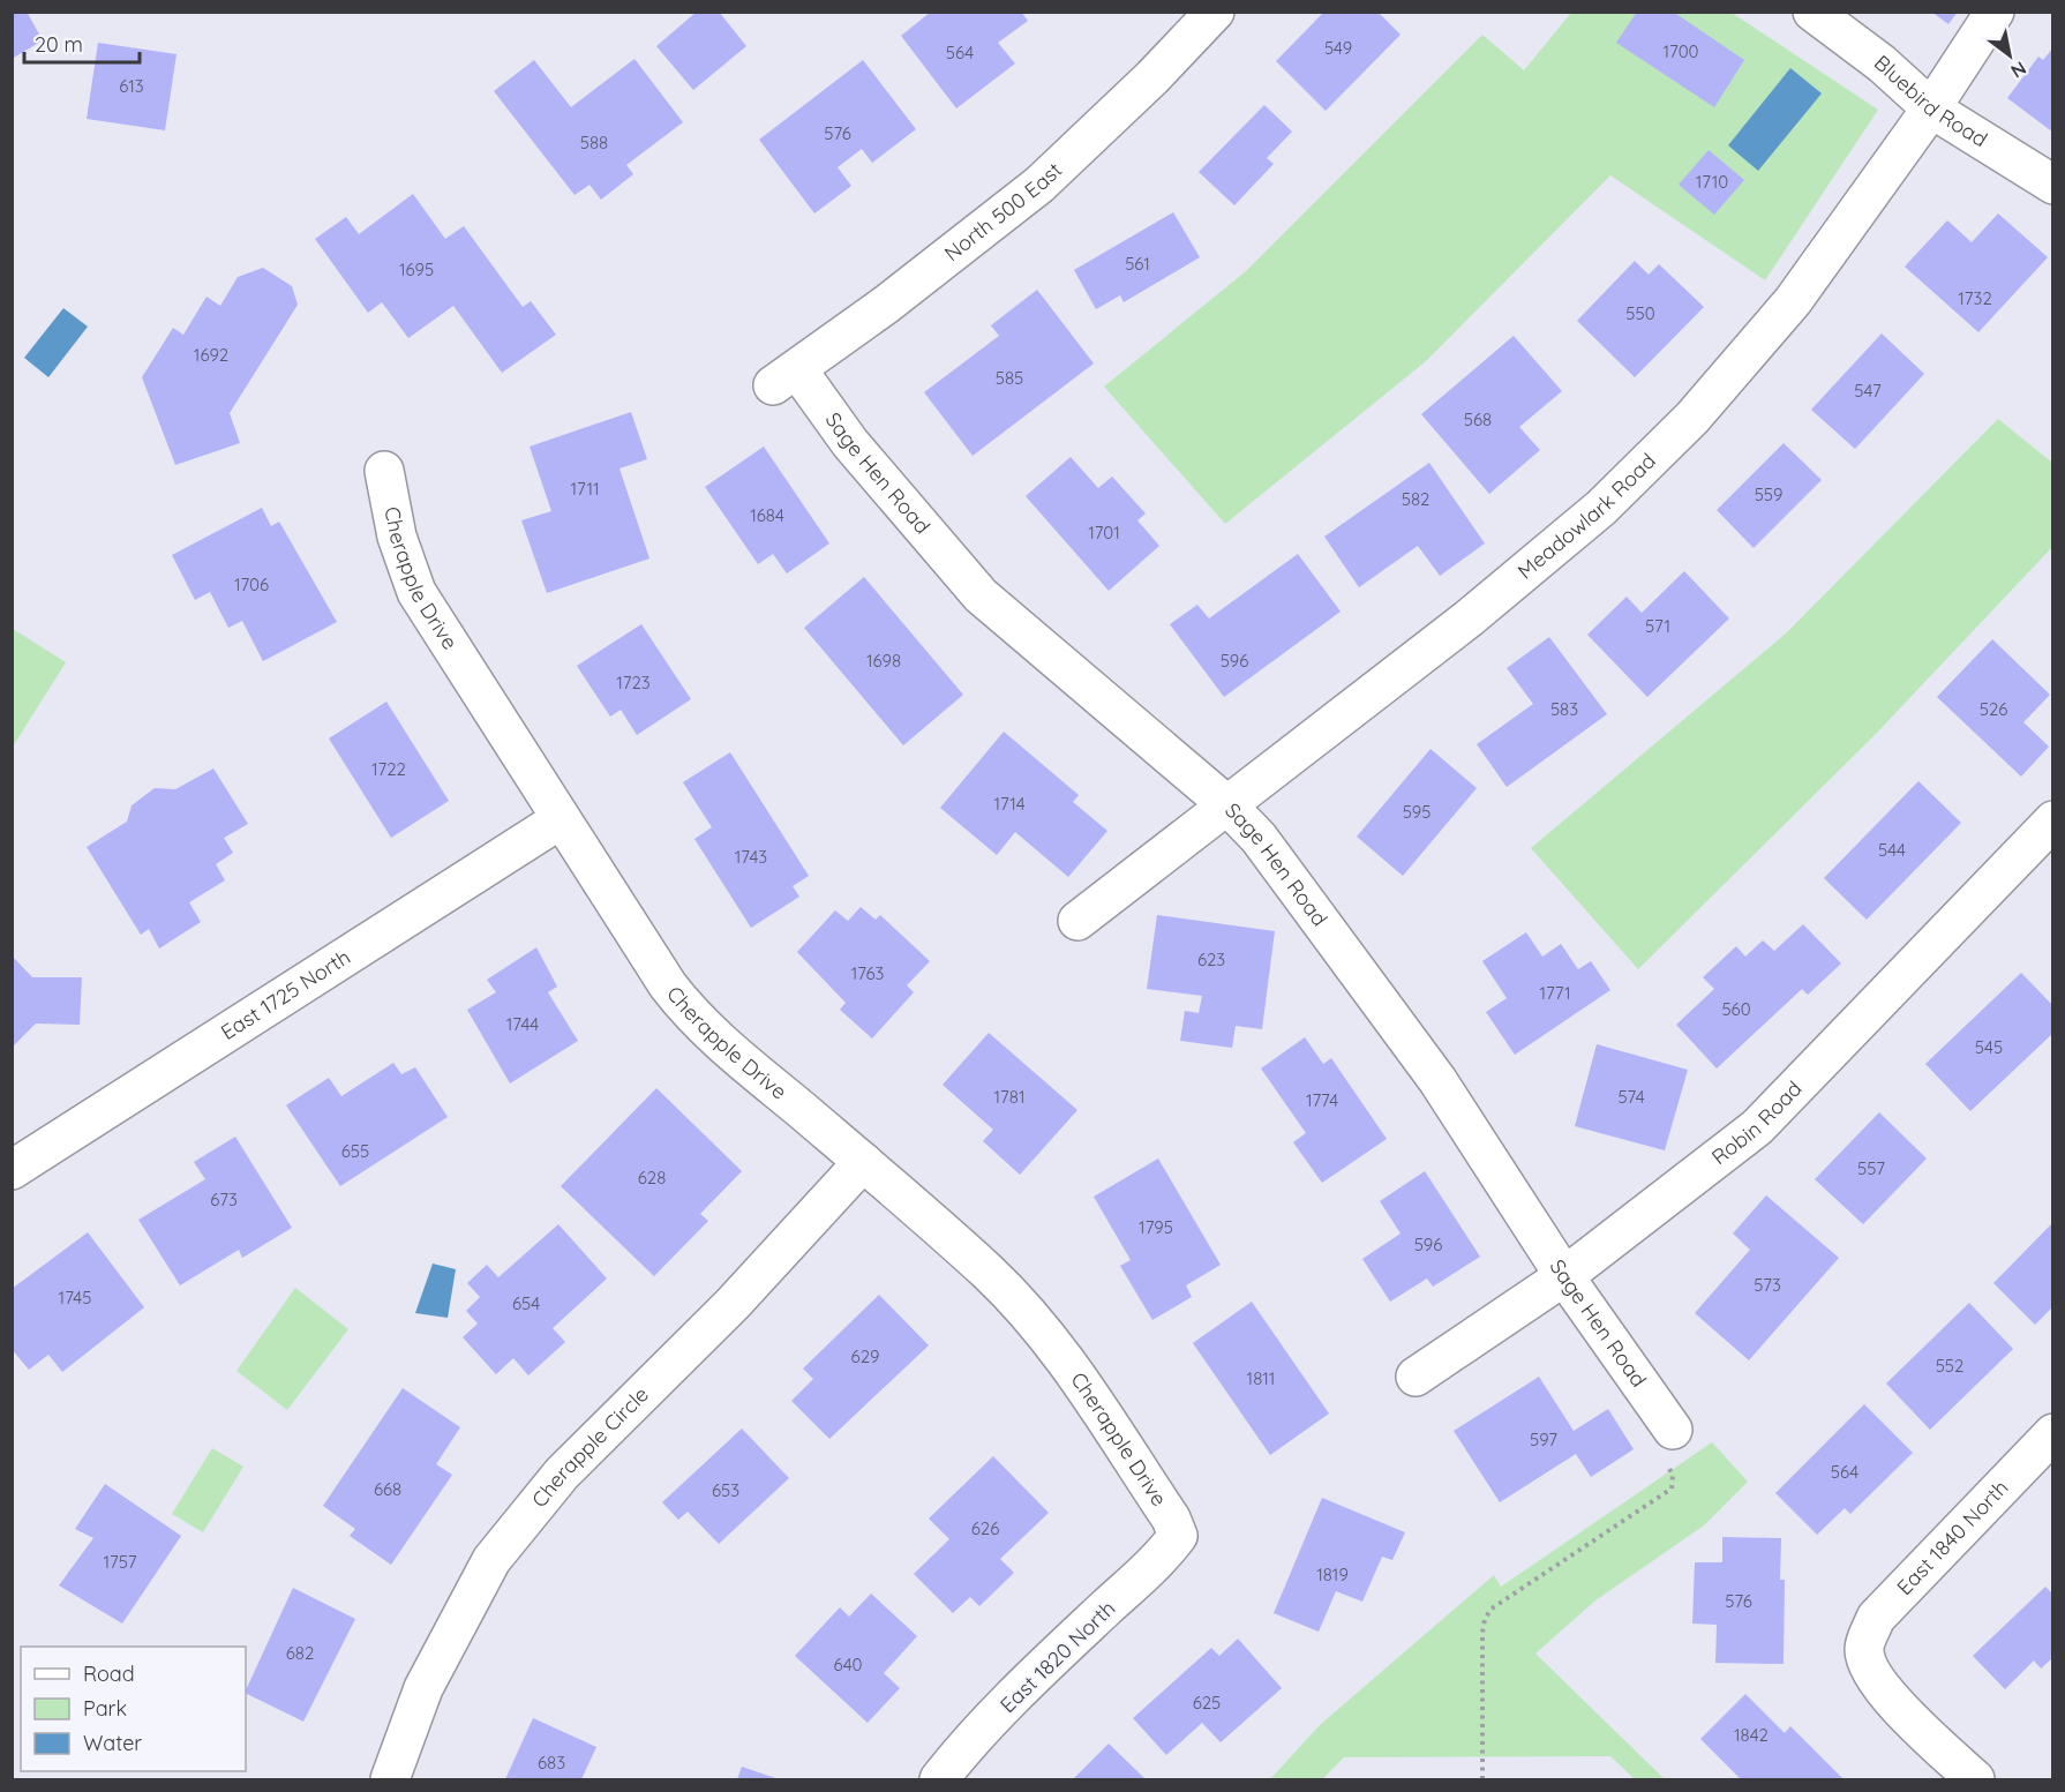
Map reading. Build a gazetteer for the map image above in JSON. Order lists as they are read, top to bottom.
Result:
{
  "streets": {
    "street": [
      "Bluebird Road",
      "North 500 East",
      "Sage Hen Road",
      "Meadowlark Road",
      "Cherapple Drive",
      "East 1725 North",
      "Robin Road",
      "Cherapple Circle",
      "East 1840 North",
      "East 1820 North"
    ]
  },
  "crossings": [
    ["Bluebird Road", "Meadowlark Road"],
    ["North 500 East", "Sage Hen Road"],
    ["Sage Hen Road", "Meadowlark Road"],
    ["Sage Hen Road", "Robin Road"],
    ["Cherapple Drive", "East 1725 North"],
    ["Cherapple Drive", "Cherapple Circle"],
    ["Cherapple Drive", "East 1820 North"]
  ],
  "house_numbers": [
    "549",
    "1700",
    "564",
    "613",
    "576",
    "588",
    "1710",
    "561",
    "1695",
    "1732",
    "550",
    "1692",
    "585",
    "547",
    "568",
    "1711",
    "559",
    "582",
    "1684",
    "1701",
    "1706",
    "571",
    "1698",
    "596",
    "1723",
    "583",
    "526",
    "1722",
    "1714",
    "595",
    "544",
    "1743",
    "623",
    "1763",
    "1771",
    "560",
    "1744",
    "545",
    "1781",
    "574",
    "1774",
    "655",
    "557",
    "628",
    "673",
    "1795",
    "596",
    "573",
    "1745",
    "654",
    "629",
    "552",
    "1811",
    "597",
    "564",
    "668",
    "653",
    "626",
    "1757",
    "1819",
    "576",
    "682",
    "640",
    "625",
    "1842",
    "683"
  ],
  "legend": ["Road", "Park", "Water"],
  "scale_bar": "20 m",
  "north": "bottom right"
}
